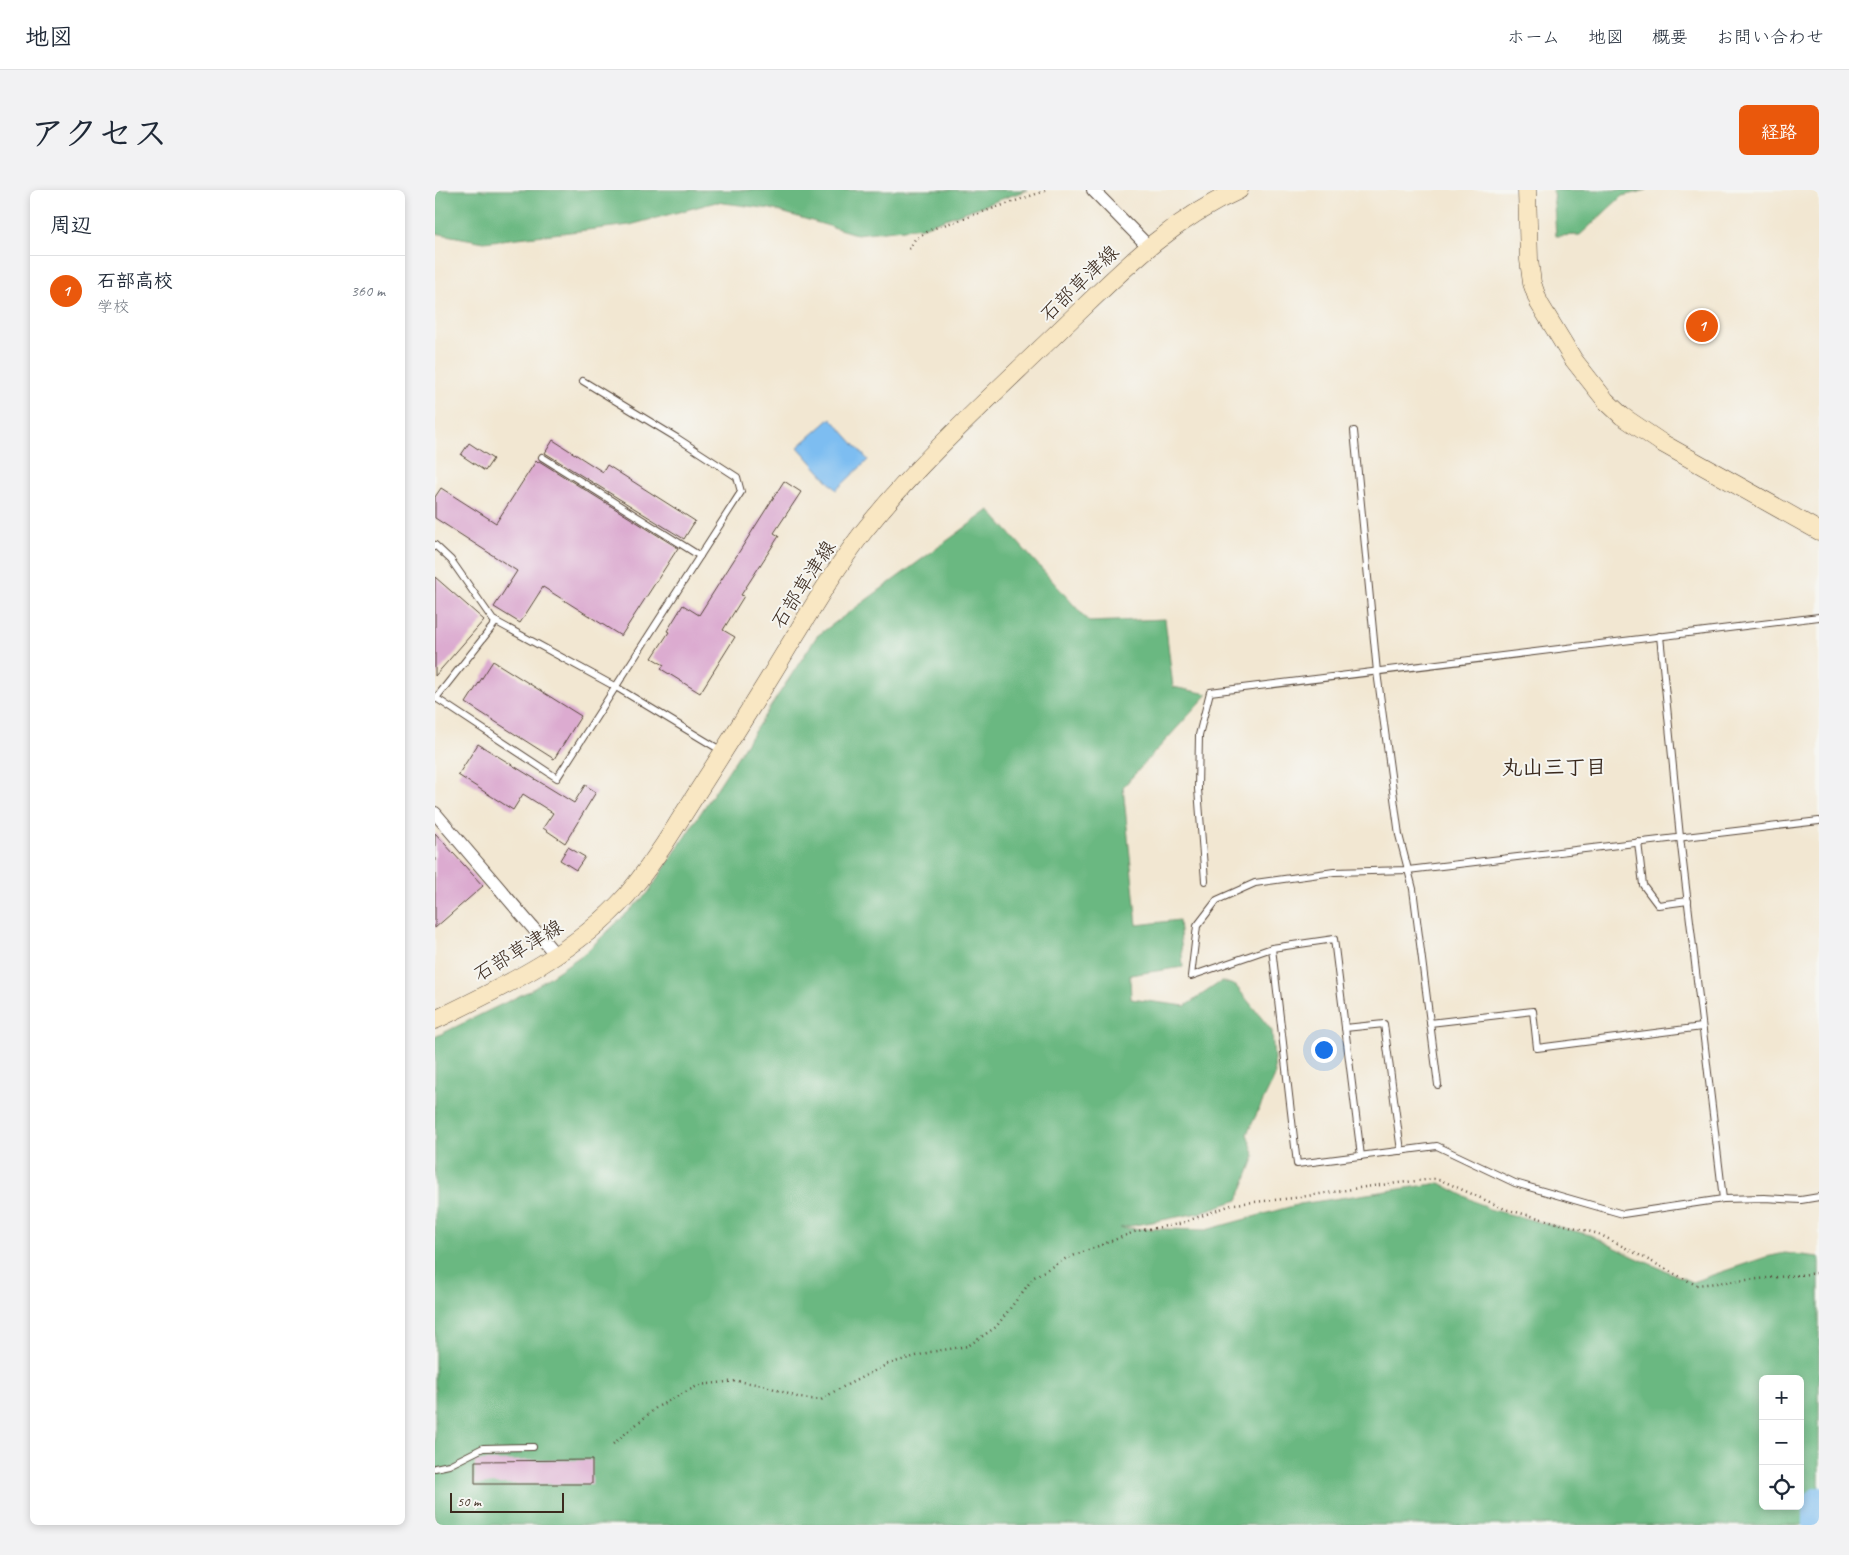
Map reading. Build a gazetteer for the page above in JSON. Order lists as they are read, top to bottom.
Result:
{
  "streets": {
    "main road": ["石部草津線"]
  },
  "districts": ["丸山三丁目"],
  "scale_bar": "50 m",
  "page": {
    "header": "地図",
    "nav": [
      "ホーム",
      "地図",
      "概要",
      "お問い合わせ"
    ],
    "title": "アクセス",
    "buttons": "経路",
    "heading": "周辺",
    "list": [
      {
        "mark": "1",
        "name": "石部高校",
        "note": "学校",
        "value": "360 m"
      }
    ],
    "pins": "1",
    "map_buttons": ["+", "−"],
    "scale": "50 m"
  }
}
